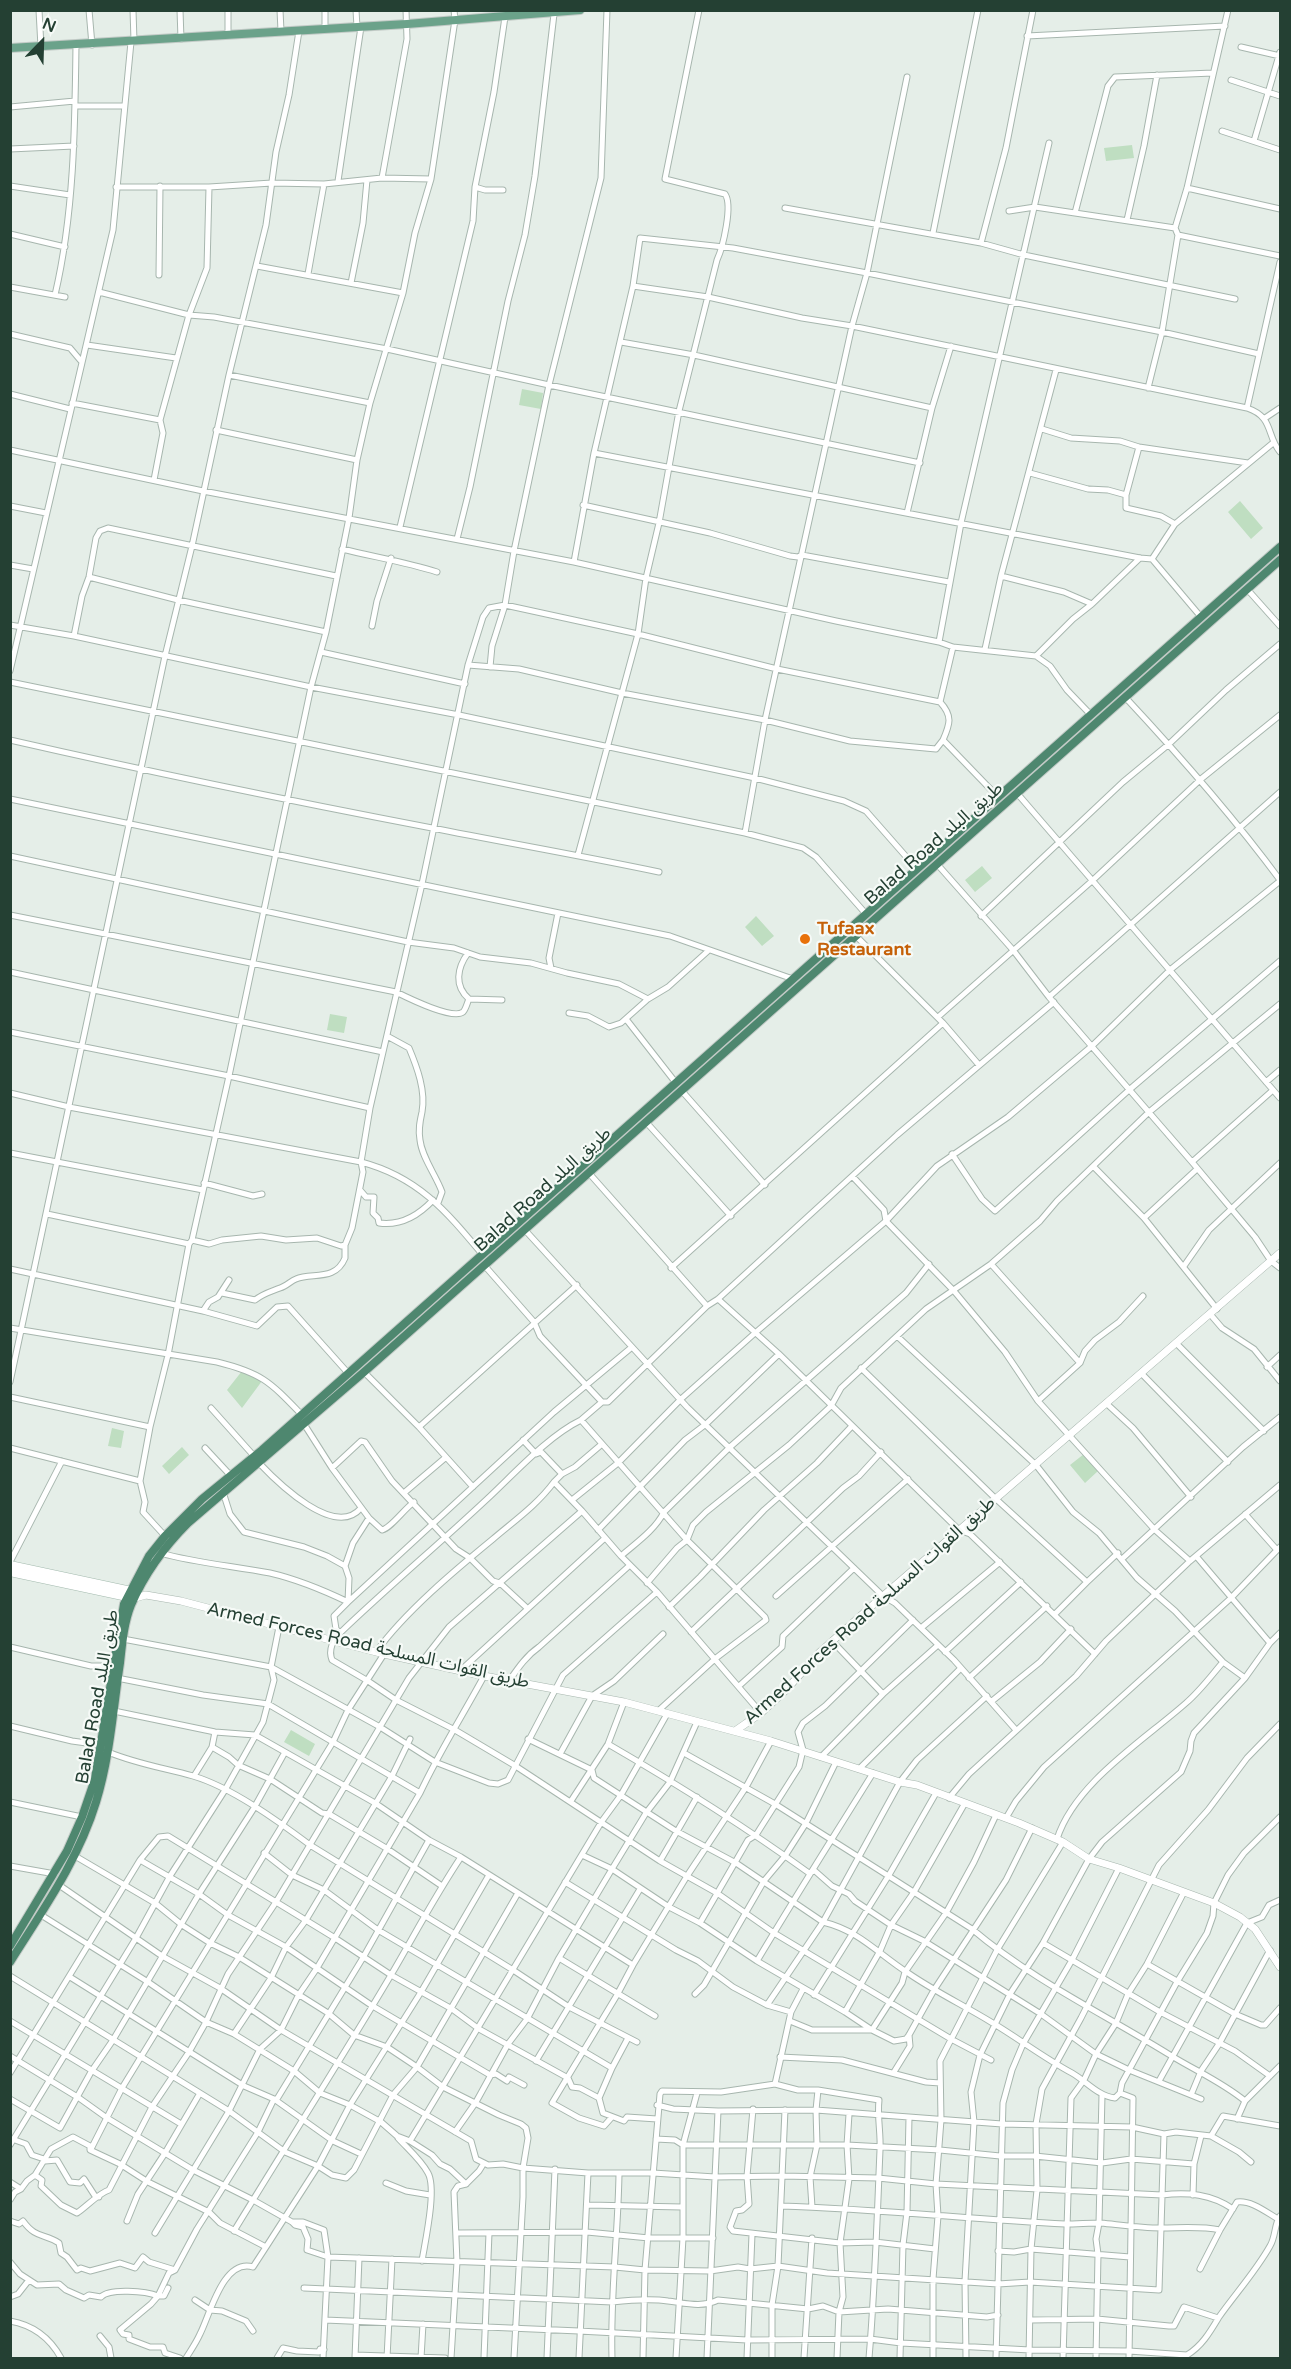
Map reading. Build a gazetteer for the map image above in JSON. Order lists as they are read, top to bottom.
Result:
{
  "streets": {
    "highway": ["Balad Road طريق البلد"],
    "street": ["Armed Forces Road طريق القوات المسلحة"]
  },
  "crossings": [
    ["Balad Road طريق البلد", "Armed Forces Road طريق القوات المسلحة"]
  ],
  "places": ["Tufaax Restaurant"],
  "north": "top right"
}
